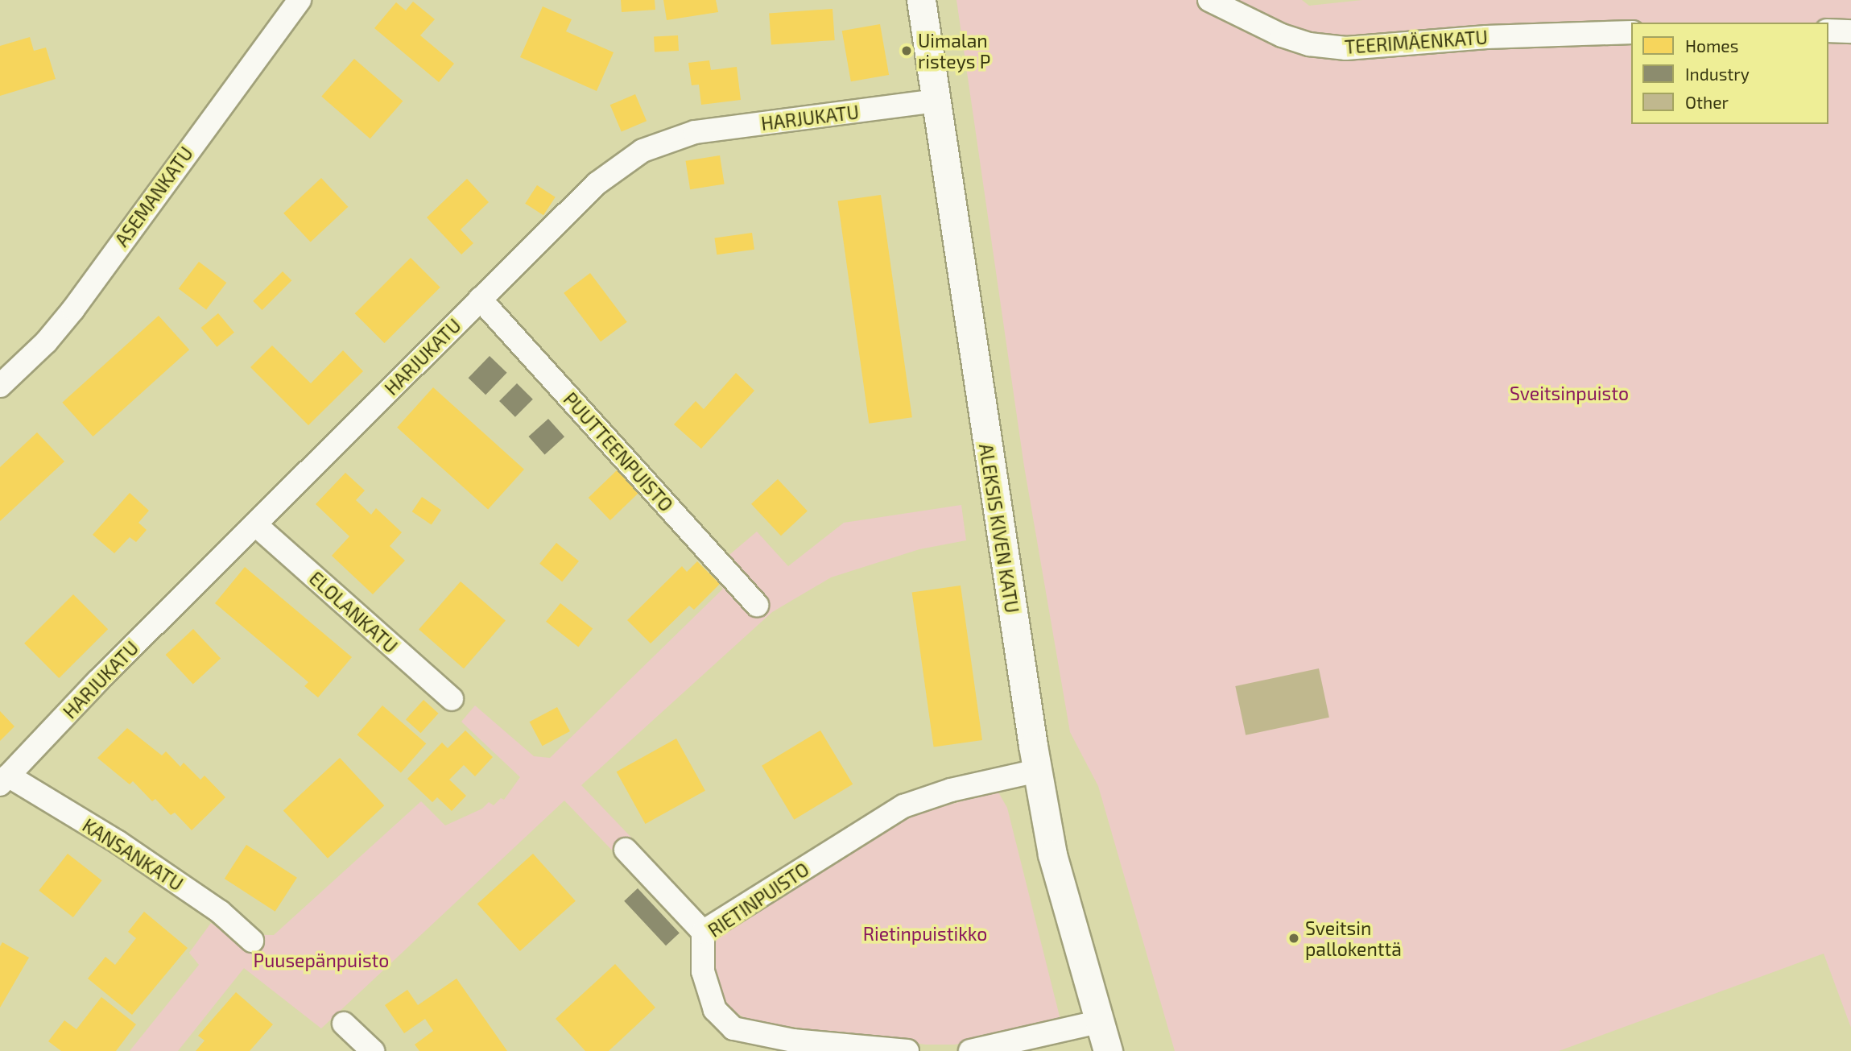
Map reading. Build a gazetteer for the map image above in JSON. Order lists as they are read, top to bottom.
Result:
{
  "streets": {
    "street": [
      "TEERIMÄENKATU",
      "HARJUKATU",
      "ASEMANKATU",
      "PUUTTEENPUISTO",
      "ALEKSIS KIVEN KATU",
      "ELOLANKATU",
      "KANSANKATU",
      "RIETINPUISTO"
    ]
  },
  "crossings": [
    ["HARJUKATU", "PUUTTEENPUISTO"],
    ["HARJUKATU", "ALEKSIS KIVEN KATU"],
    ["HARJUKATU", "ELOLANKATU"],
    ["HARJUKATU", "KANSANKATU"],
    ["ALEKSIS KIVEN KATU", "RIETINPUISTO"]
  ],
  "parks": ["Sveitsinpuisto", "Rietinpuistikko", "Puusepänpuisto"],
  "places": ["Uimalan risteys P", "Sveitsin pallokenttä"],
  "legend": ["Homes", "Industry", "Other"]
}
